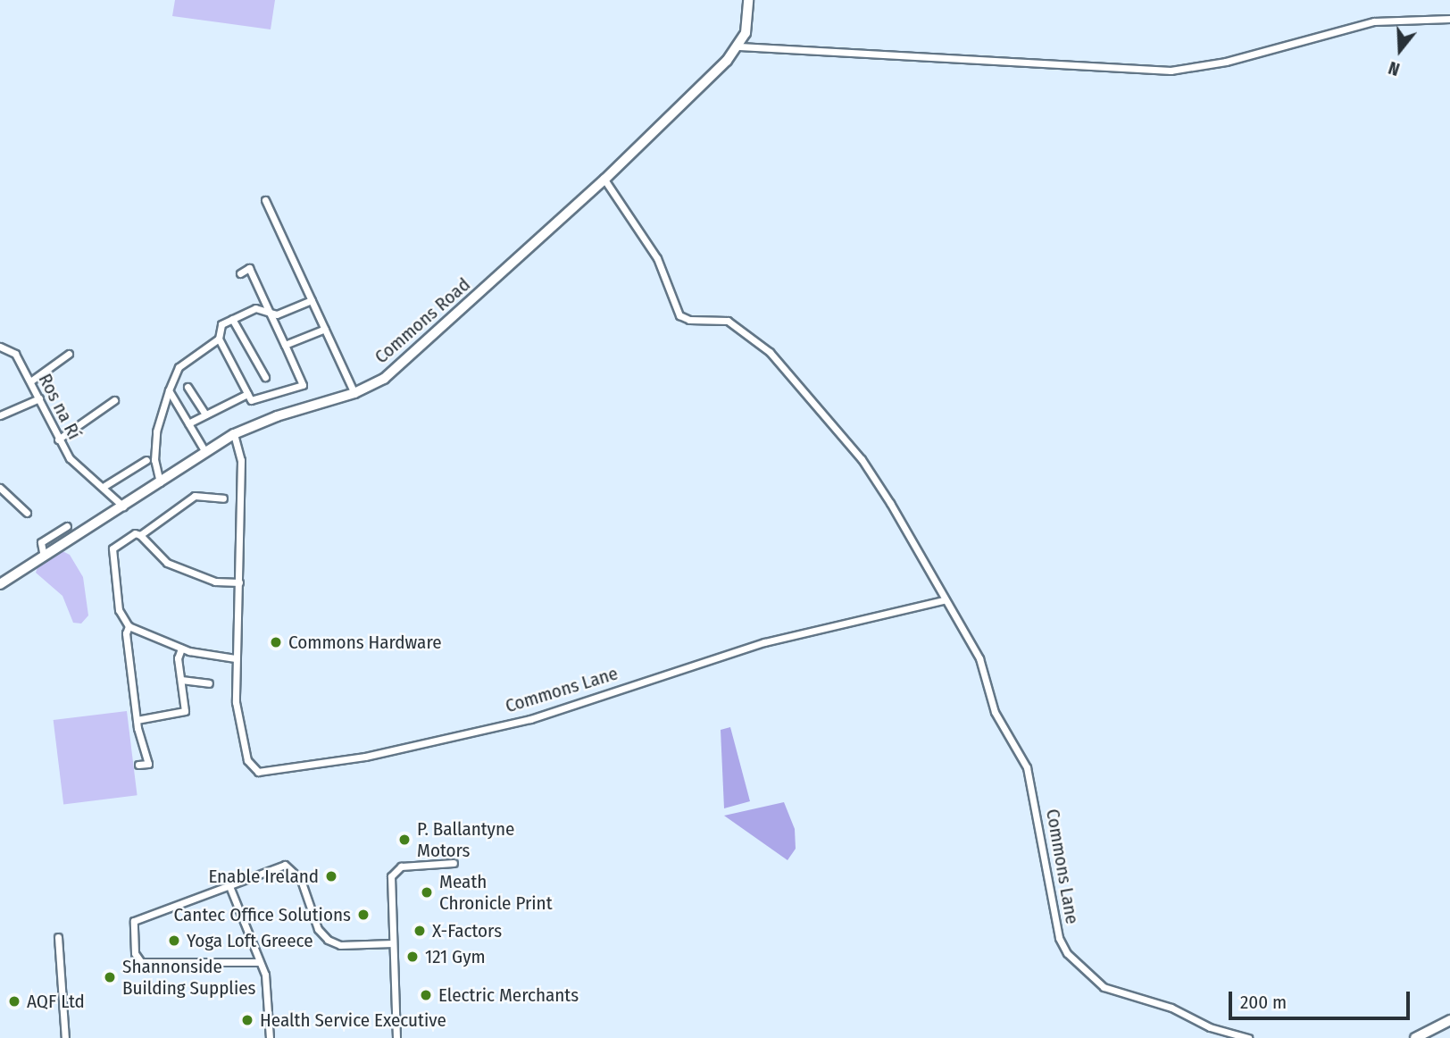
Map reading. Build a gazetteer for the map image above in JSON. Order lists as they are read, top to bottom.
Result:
{
  "streets": {
    "street": ["Commons Road", "Ros na Rí", "Commons Lane"]
  },
  "crossings": [
    ["Commons Road", "Ros na Rí"],
    ["Commons Road", "Commons Lane"]
  ],
  "places": [
    "Commons Hardware",
    "P. Ballantyne Motors",
    "Enable Ireland",
    "Meath Chronicle Print",
    "Cantec Office Solutions",
    "X-Factors",
    "Yoga Loft Greece",
    "121 Gym",
    "Shannonside Building Supplies",
    "Electric Merchants",
    "AQF Ltd",
    "Health Service Executive"
  ],
  "scale_bar": "200 m",
  "north": "bottom"
}
